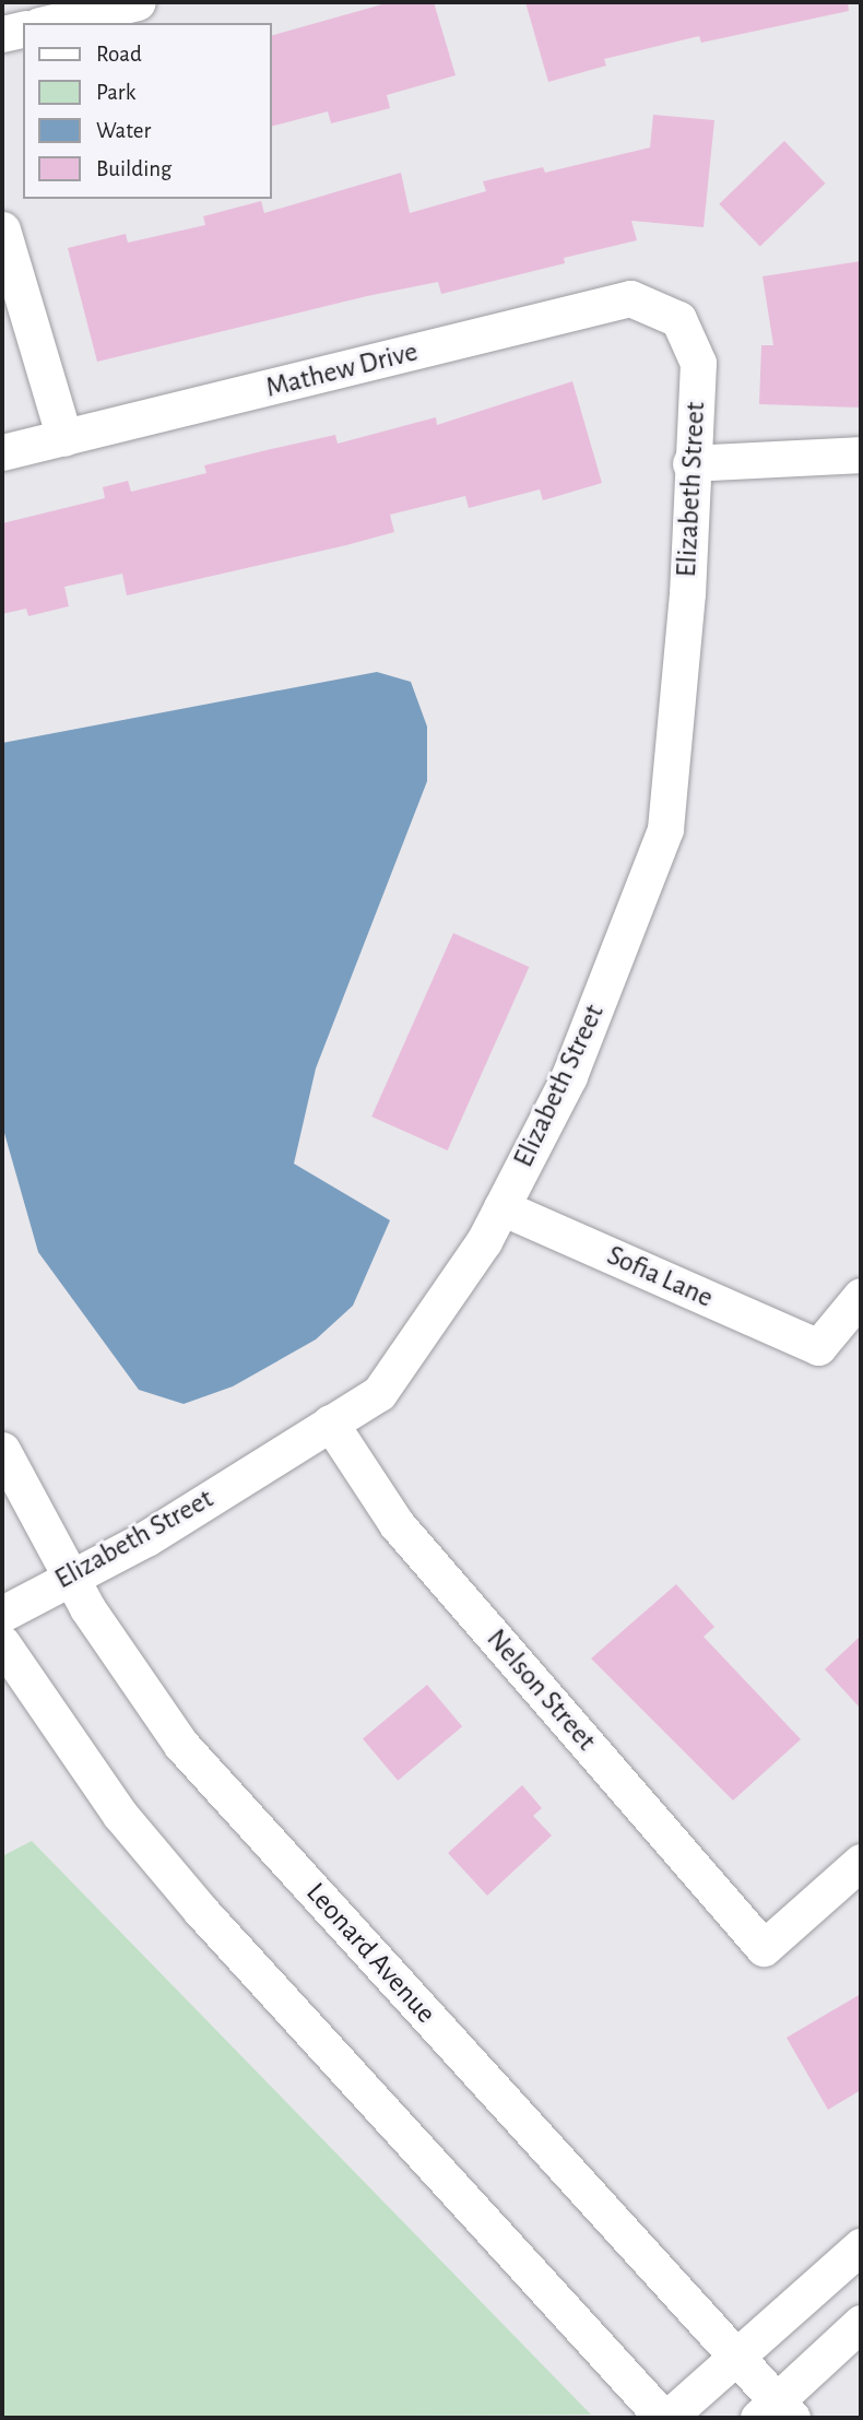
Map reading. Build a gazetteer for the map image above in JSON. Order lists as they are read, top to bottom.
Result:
{
  "streets": {
    "street": [
      "Mathew Drive",
      "Elizabeth Street",
      "Sofia Lane",
      "Nelson Street",
      "Leonard Avenue"
    ]
  },
  "crossings": [
    ["Mathew Drive", "Elizabeth Street"],
    ["Elizabeth Street", "Sofia Lane"],
    ["Elizabeth Street", "Nelson Street"],
    ["Elizabeth Street", "Leonard Avenue"]
  ],
  "legend": [
    "Road",
    "Park",
    "Water",
    "Building"
  ]
}
